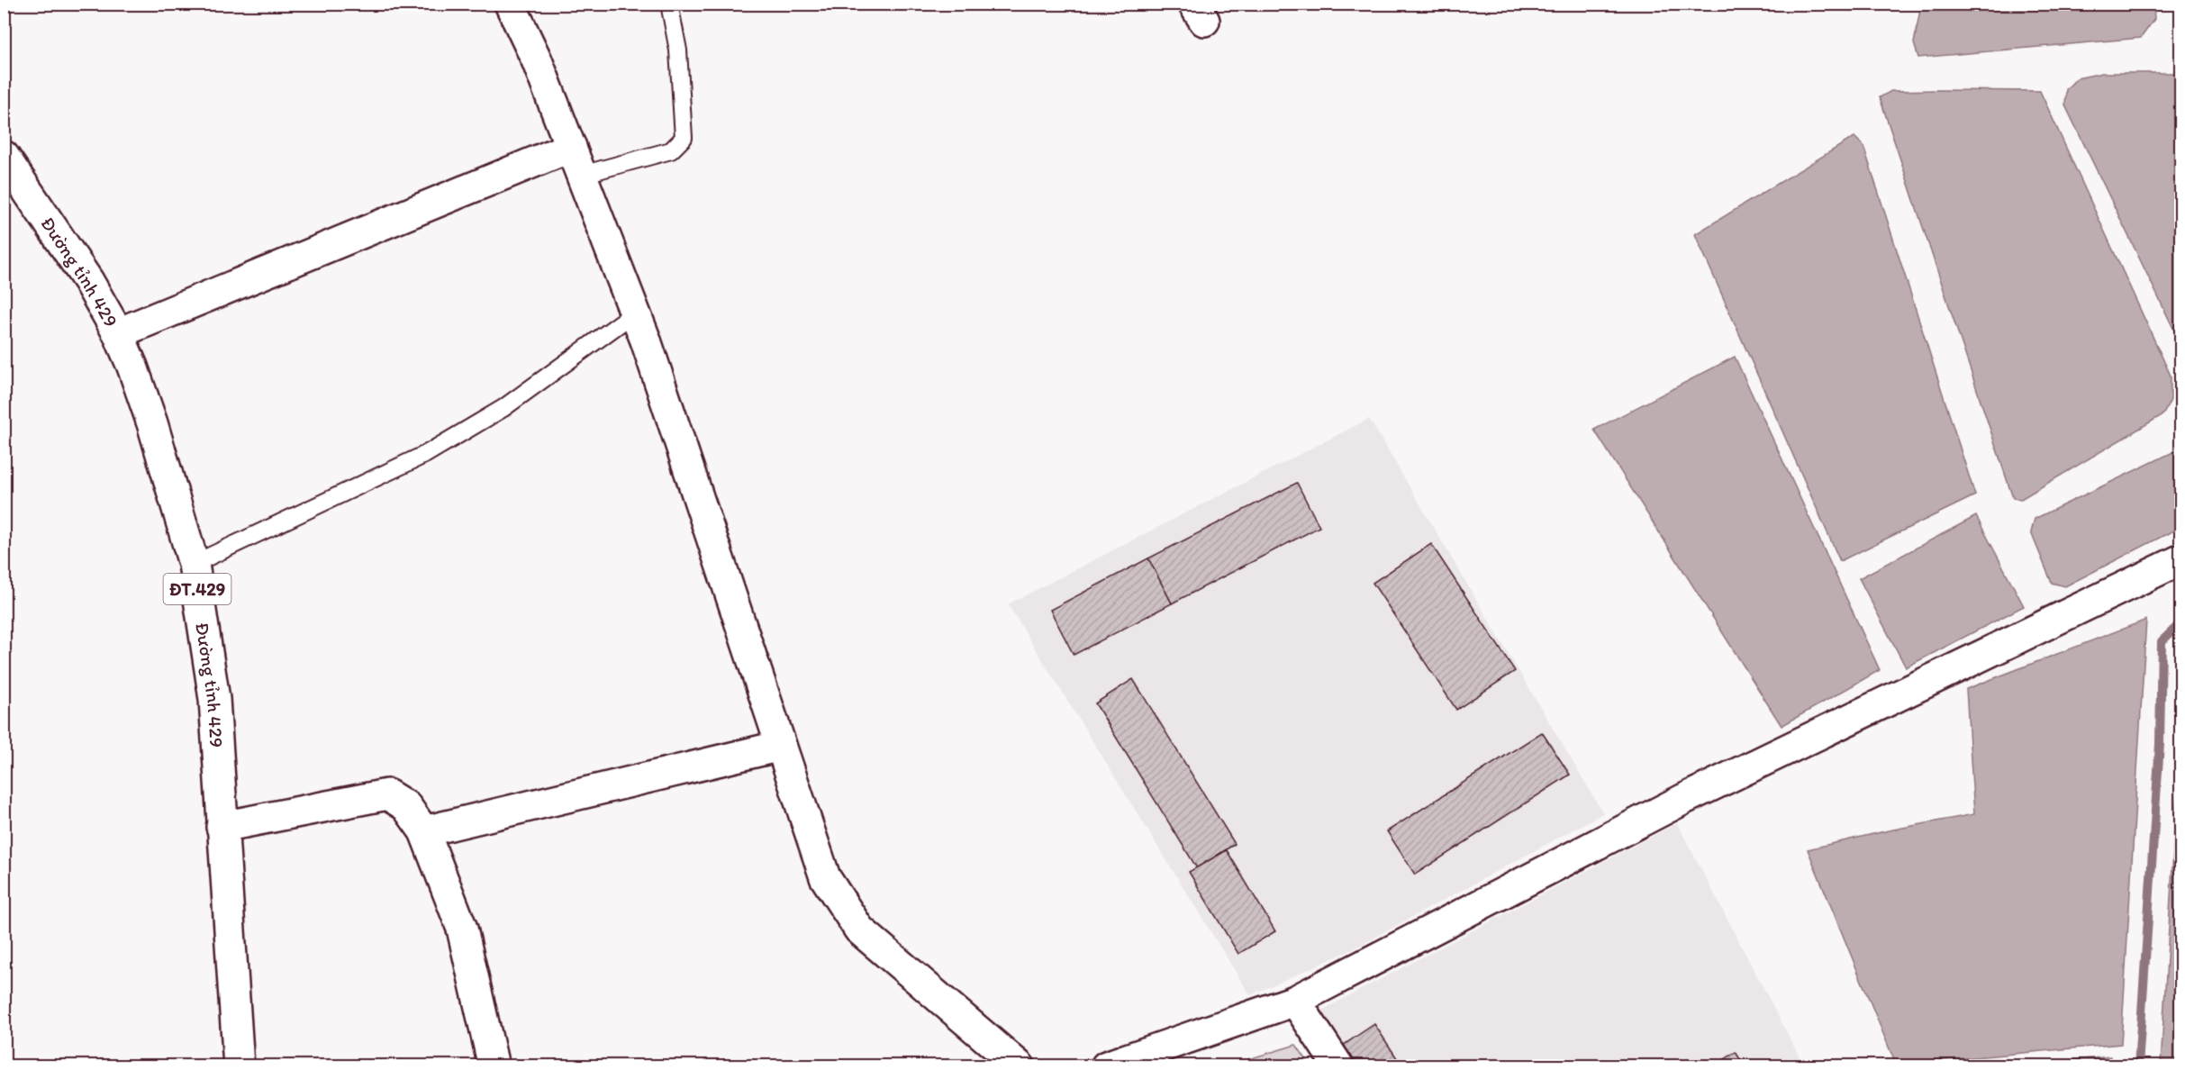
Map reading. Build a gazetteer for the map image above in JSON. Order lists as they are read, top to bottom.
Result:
{
  "streets": {
    "street": ["Đường tỉnh 429", "ĐT.429"]
  }
}
